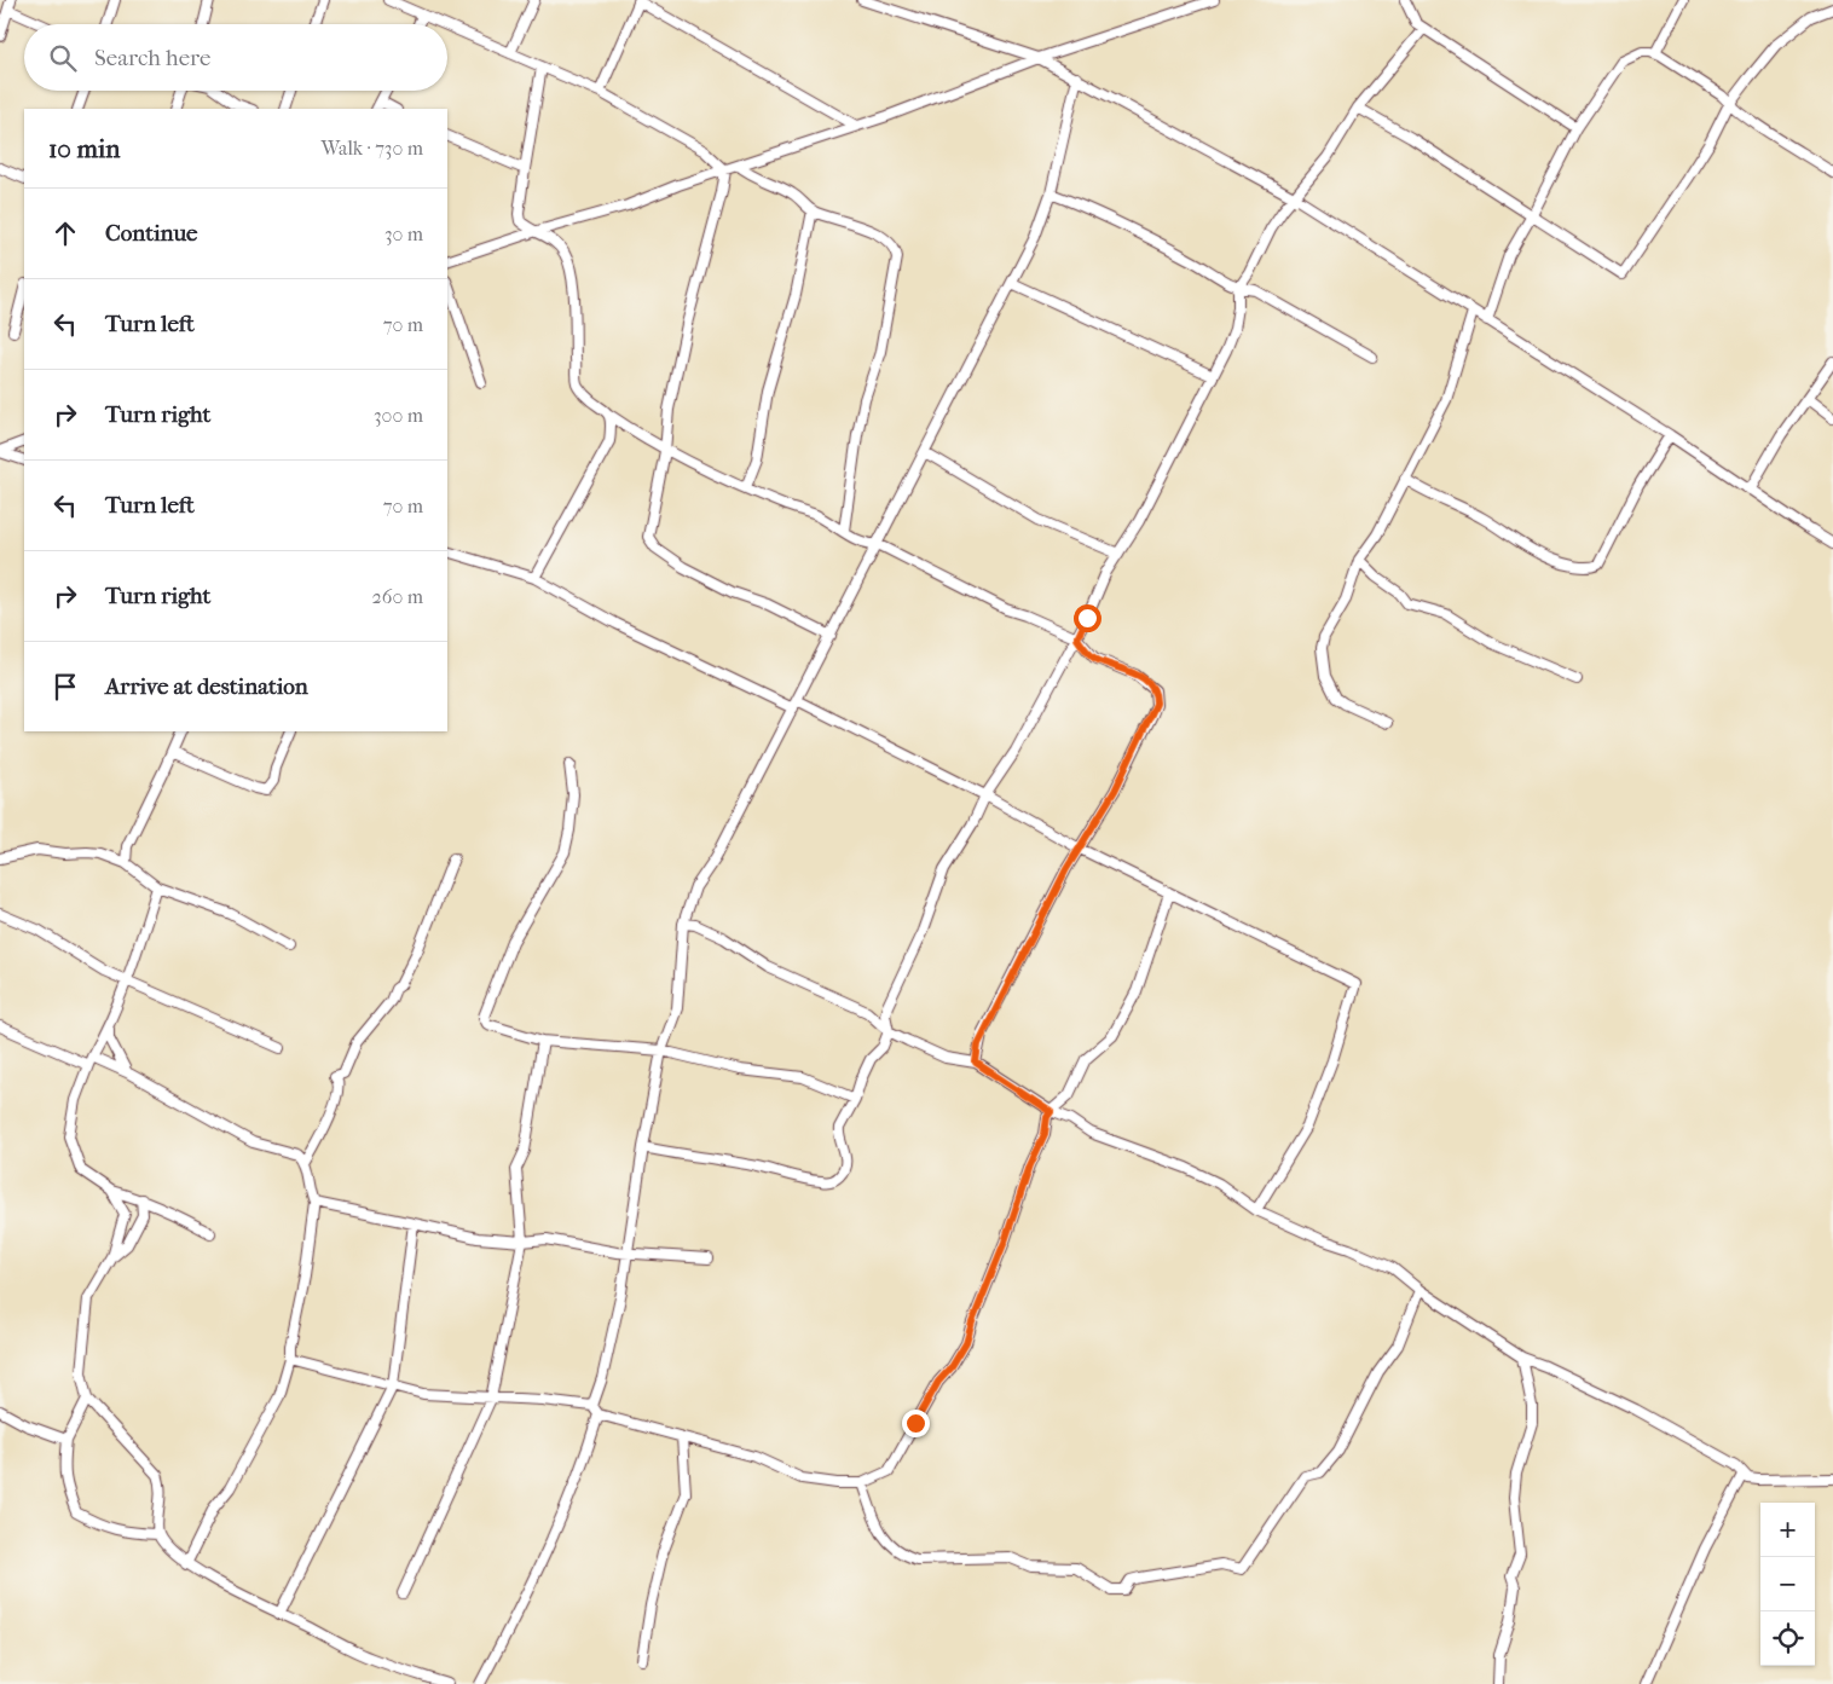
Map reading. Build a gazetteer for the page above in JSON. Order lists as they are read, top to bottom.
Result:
{
  "page": {
    "search": "Search here",
    "heading": ["10 min", "Walk · 730 m"],
    "list": [
      ["Continue", "30 m"],
      ["Turn left", "70 m"],
      ["Turn right", "300 m"],
      ["Turn left", "70 m"],
      ["Turn right", "260 m"],
      "Arrive at destination"
    ],
    "map_buttons": ["+", "−"]
  }
}
